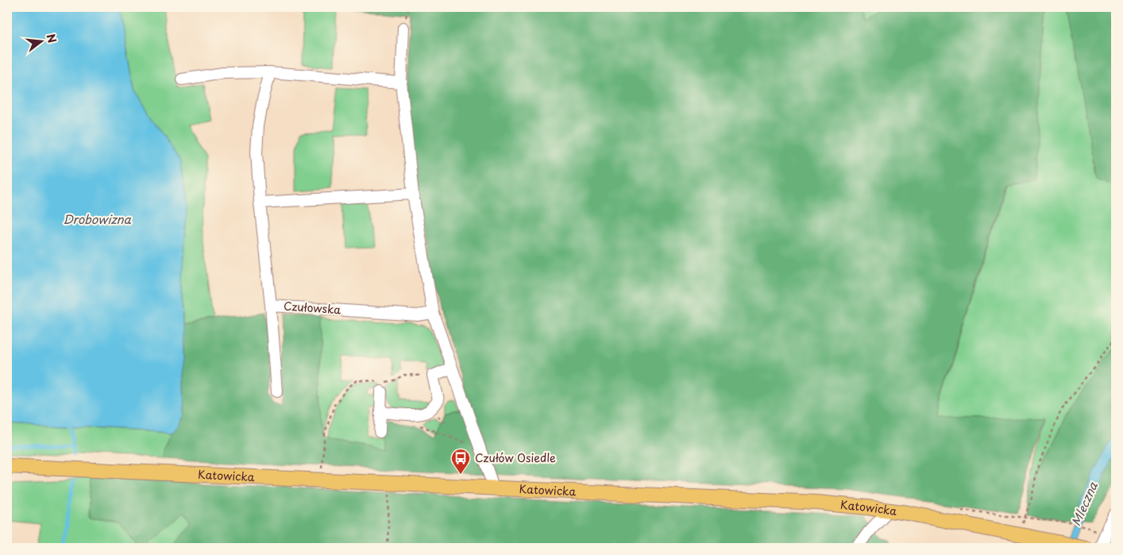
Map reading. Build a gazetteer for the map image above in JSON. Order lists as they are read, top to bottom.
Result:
{
  "streets": {
    "main road": ["Katowicka"],
    "street": ["Czułowska"]
  },
  "water": ["Drobowizna", "Mleczna"],
  "places": {
    "bus stop": ["Czułów Osiedle"]
  },
  "north": "right"
}
